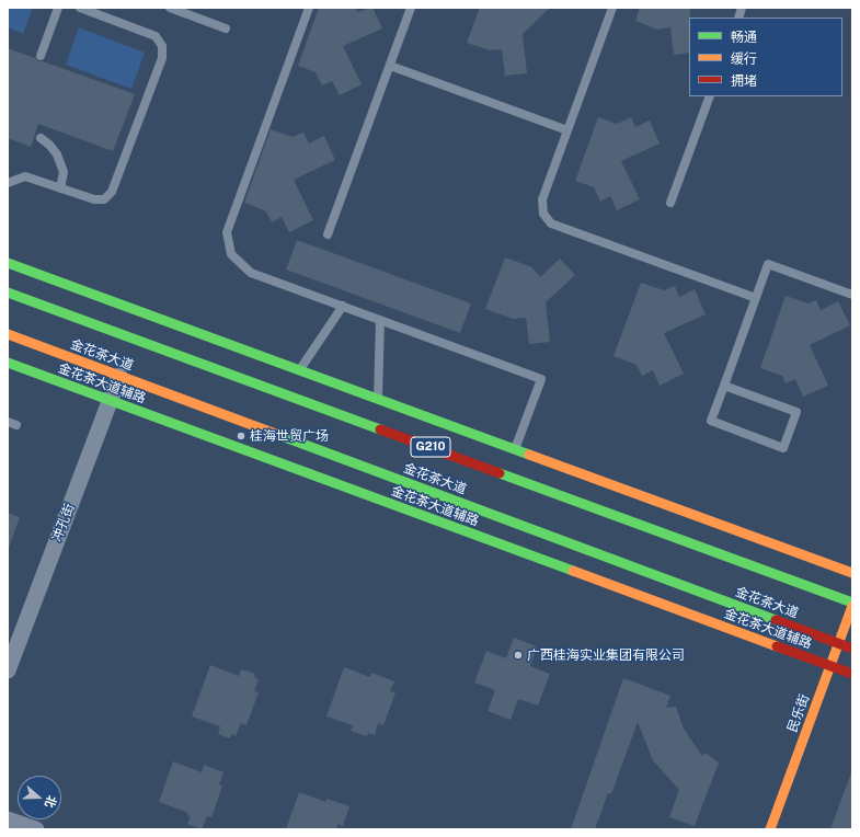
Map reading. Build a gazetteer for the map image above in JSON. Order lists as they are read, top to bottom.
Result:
{
  "streets": {
    "main road": [
      "金花茶大道",
      "金花茶大道辅路",
      "G210",
      "民乐街"
    ],
    "street": ["冲孔街"]
  },
  "crossings": [
    ["金花茶大道", "冲孔街"],
    ["金花茶大道", "民乐街"],
    ["金花茶大道辅路", "冲孔街"],
    ["金花茶大道辅路", "民乐街"]
  ],
  "places": ["桂海世贸广场", "广西桂海实业集团有限公司"],
  "legend": ["畅通", "缓行", "拥堵"],
  "north": "right"
}
